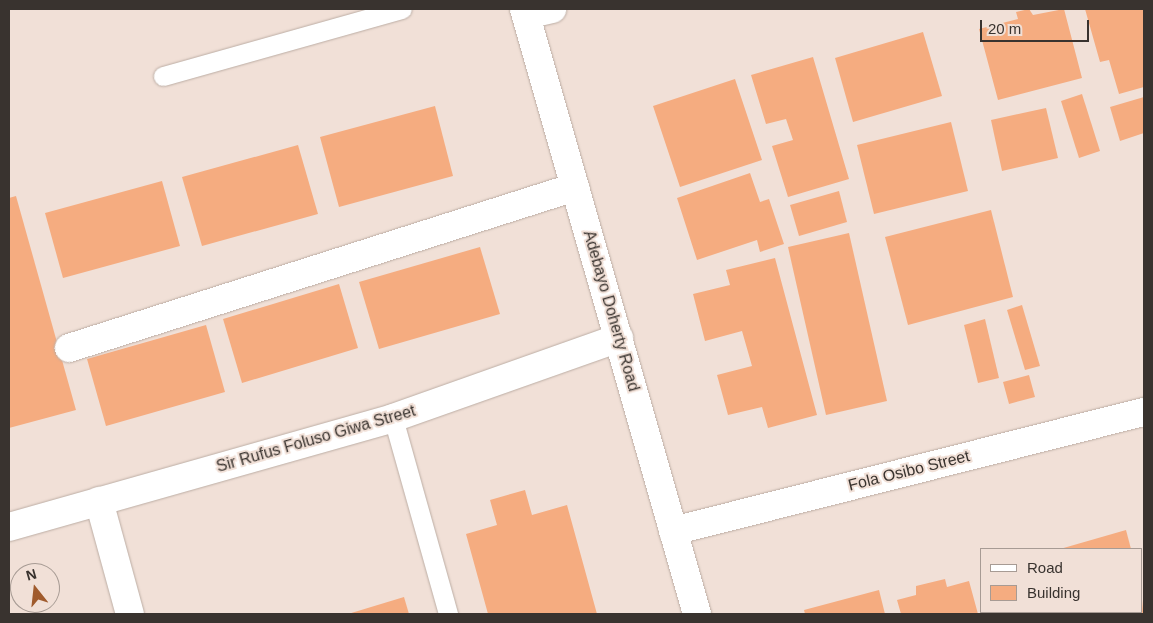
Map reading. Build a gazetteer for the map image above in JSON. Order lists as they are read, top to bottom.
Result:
{
  "streets": {
    "street": ["Adebayo Doherty Road", "Sir Rufus Foluso Giwa Street", "Fola Osibo Street"]
  },
  "crossings": [
    ["Adebayo Doherty Road", "Sir Rufus Foluso Giwa Street"],
    ["Adebayo Doherty Road", "Fola Osibo Street"]
  ],
  "legend": ["Road", "Building"],
  "scale_bar": "20 m",
  "north": "top"
}
